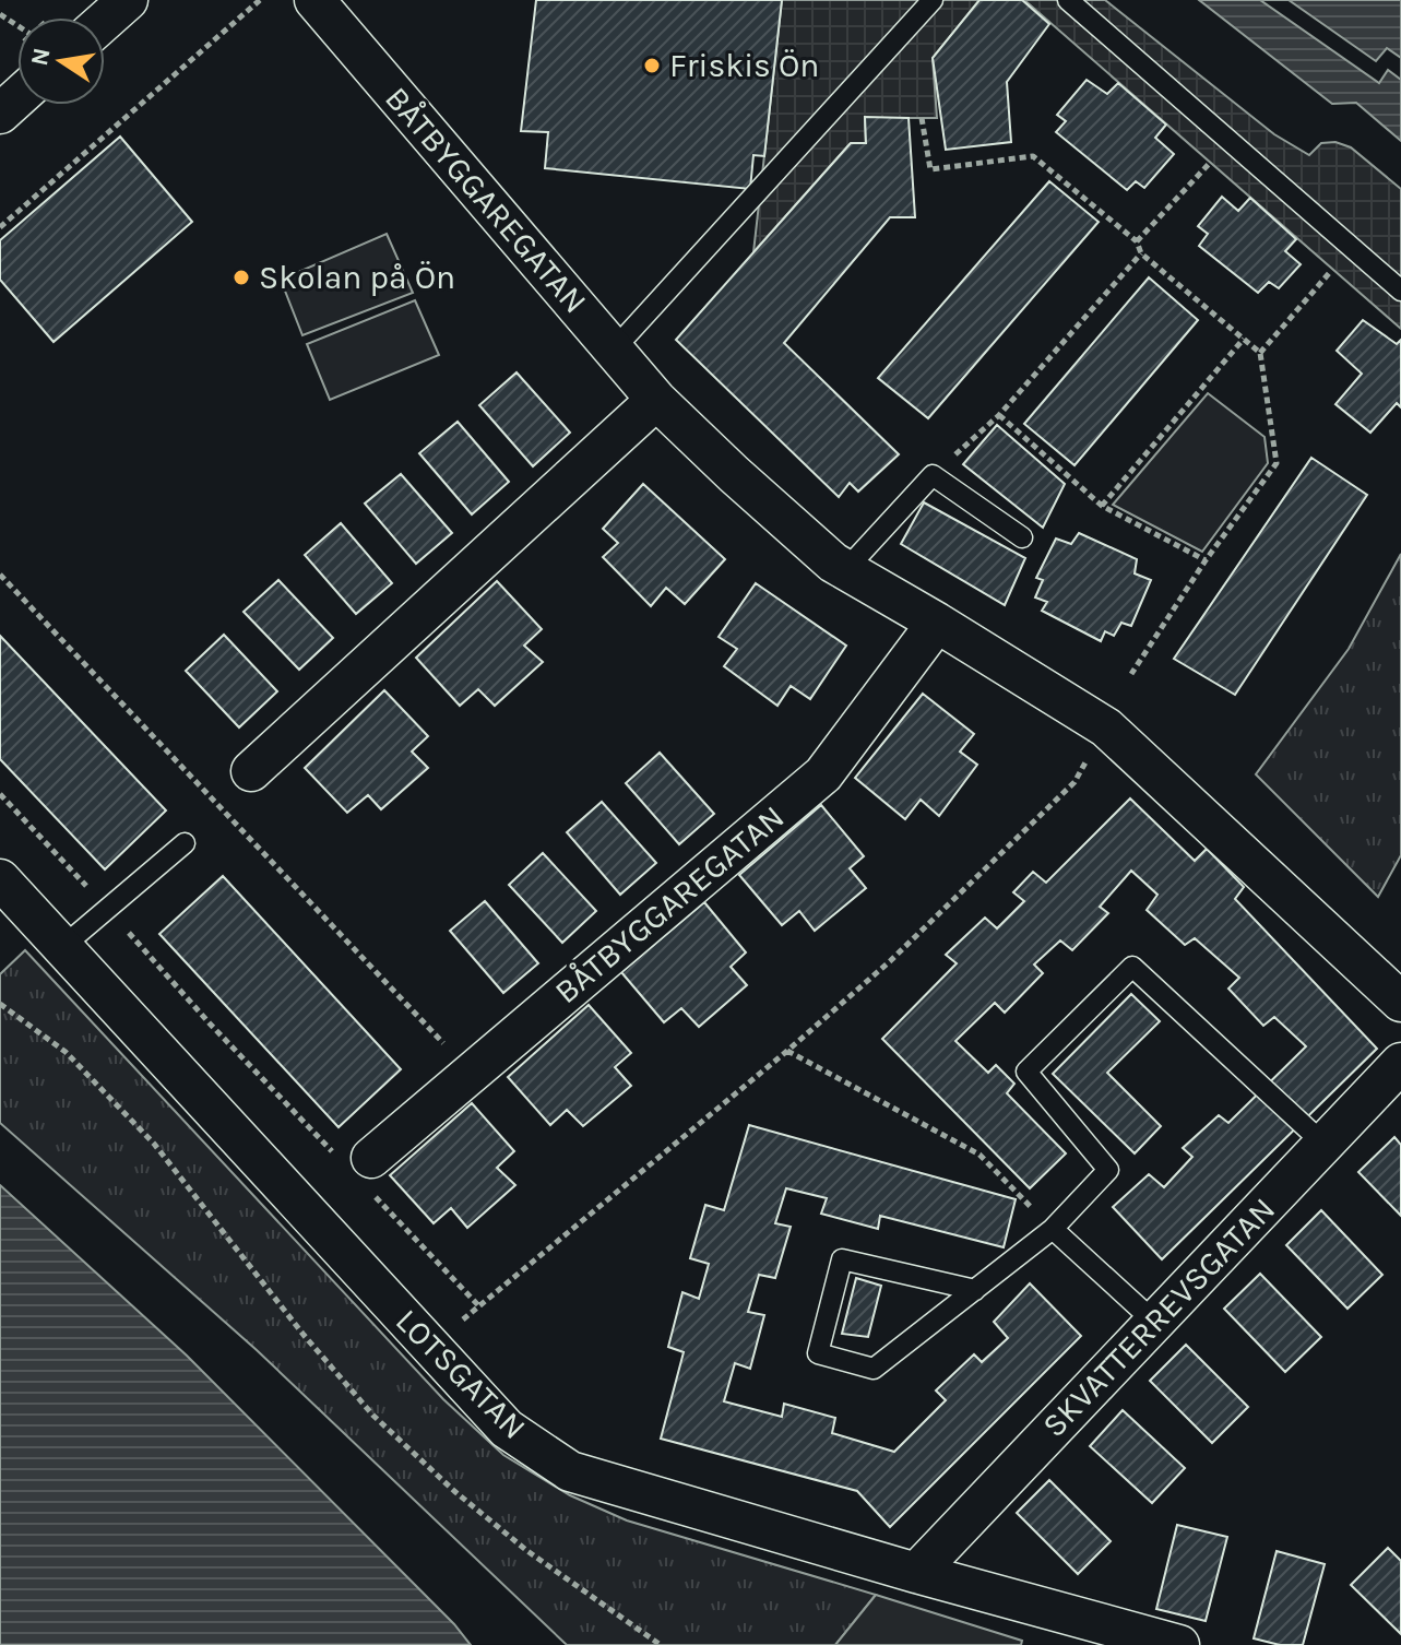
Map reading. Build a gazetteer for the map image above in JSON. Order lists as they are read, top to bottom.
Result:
{
  "streets": {
    "street": ["BÅTBYGGAREGATAN", "SKVATTERREVSGATAN", "LOTSGATAN"]
  },
  "crossings": [
    ["SKVATTERREVSGATAN", "LOTSGATAN"]
  ],
  "places": ["Friskis Ön", "Skolan på Ön"],
  "north": "left"
}
